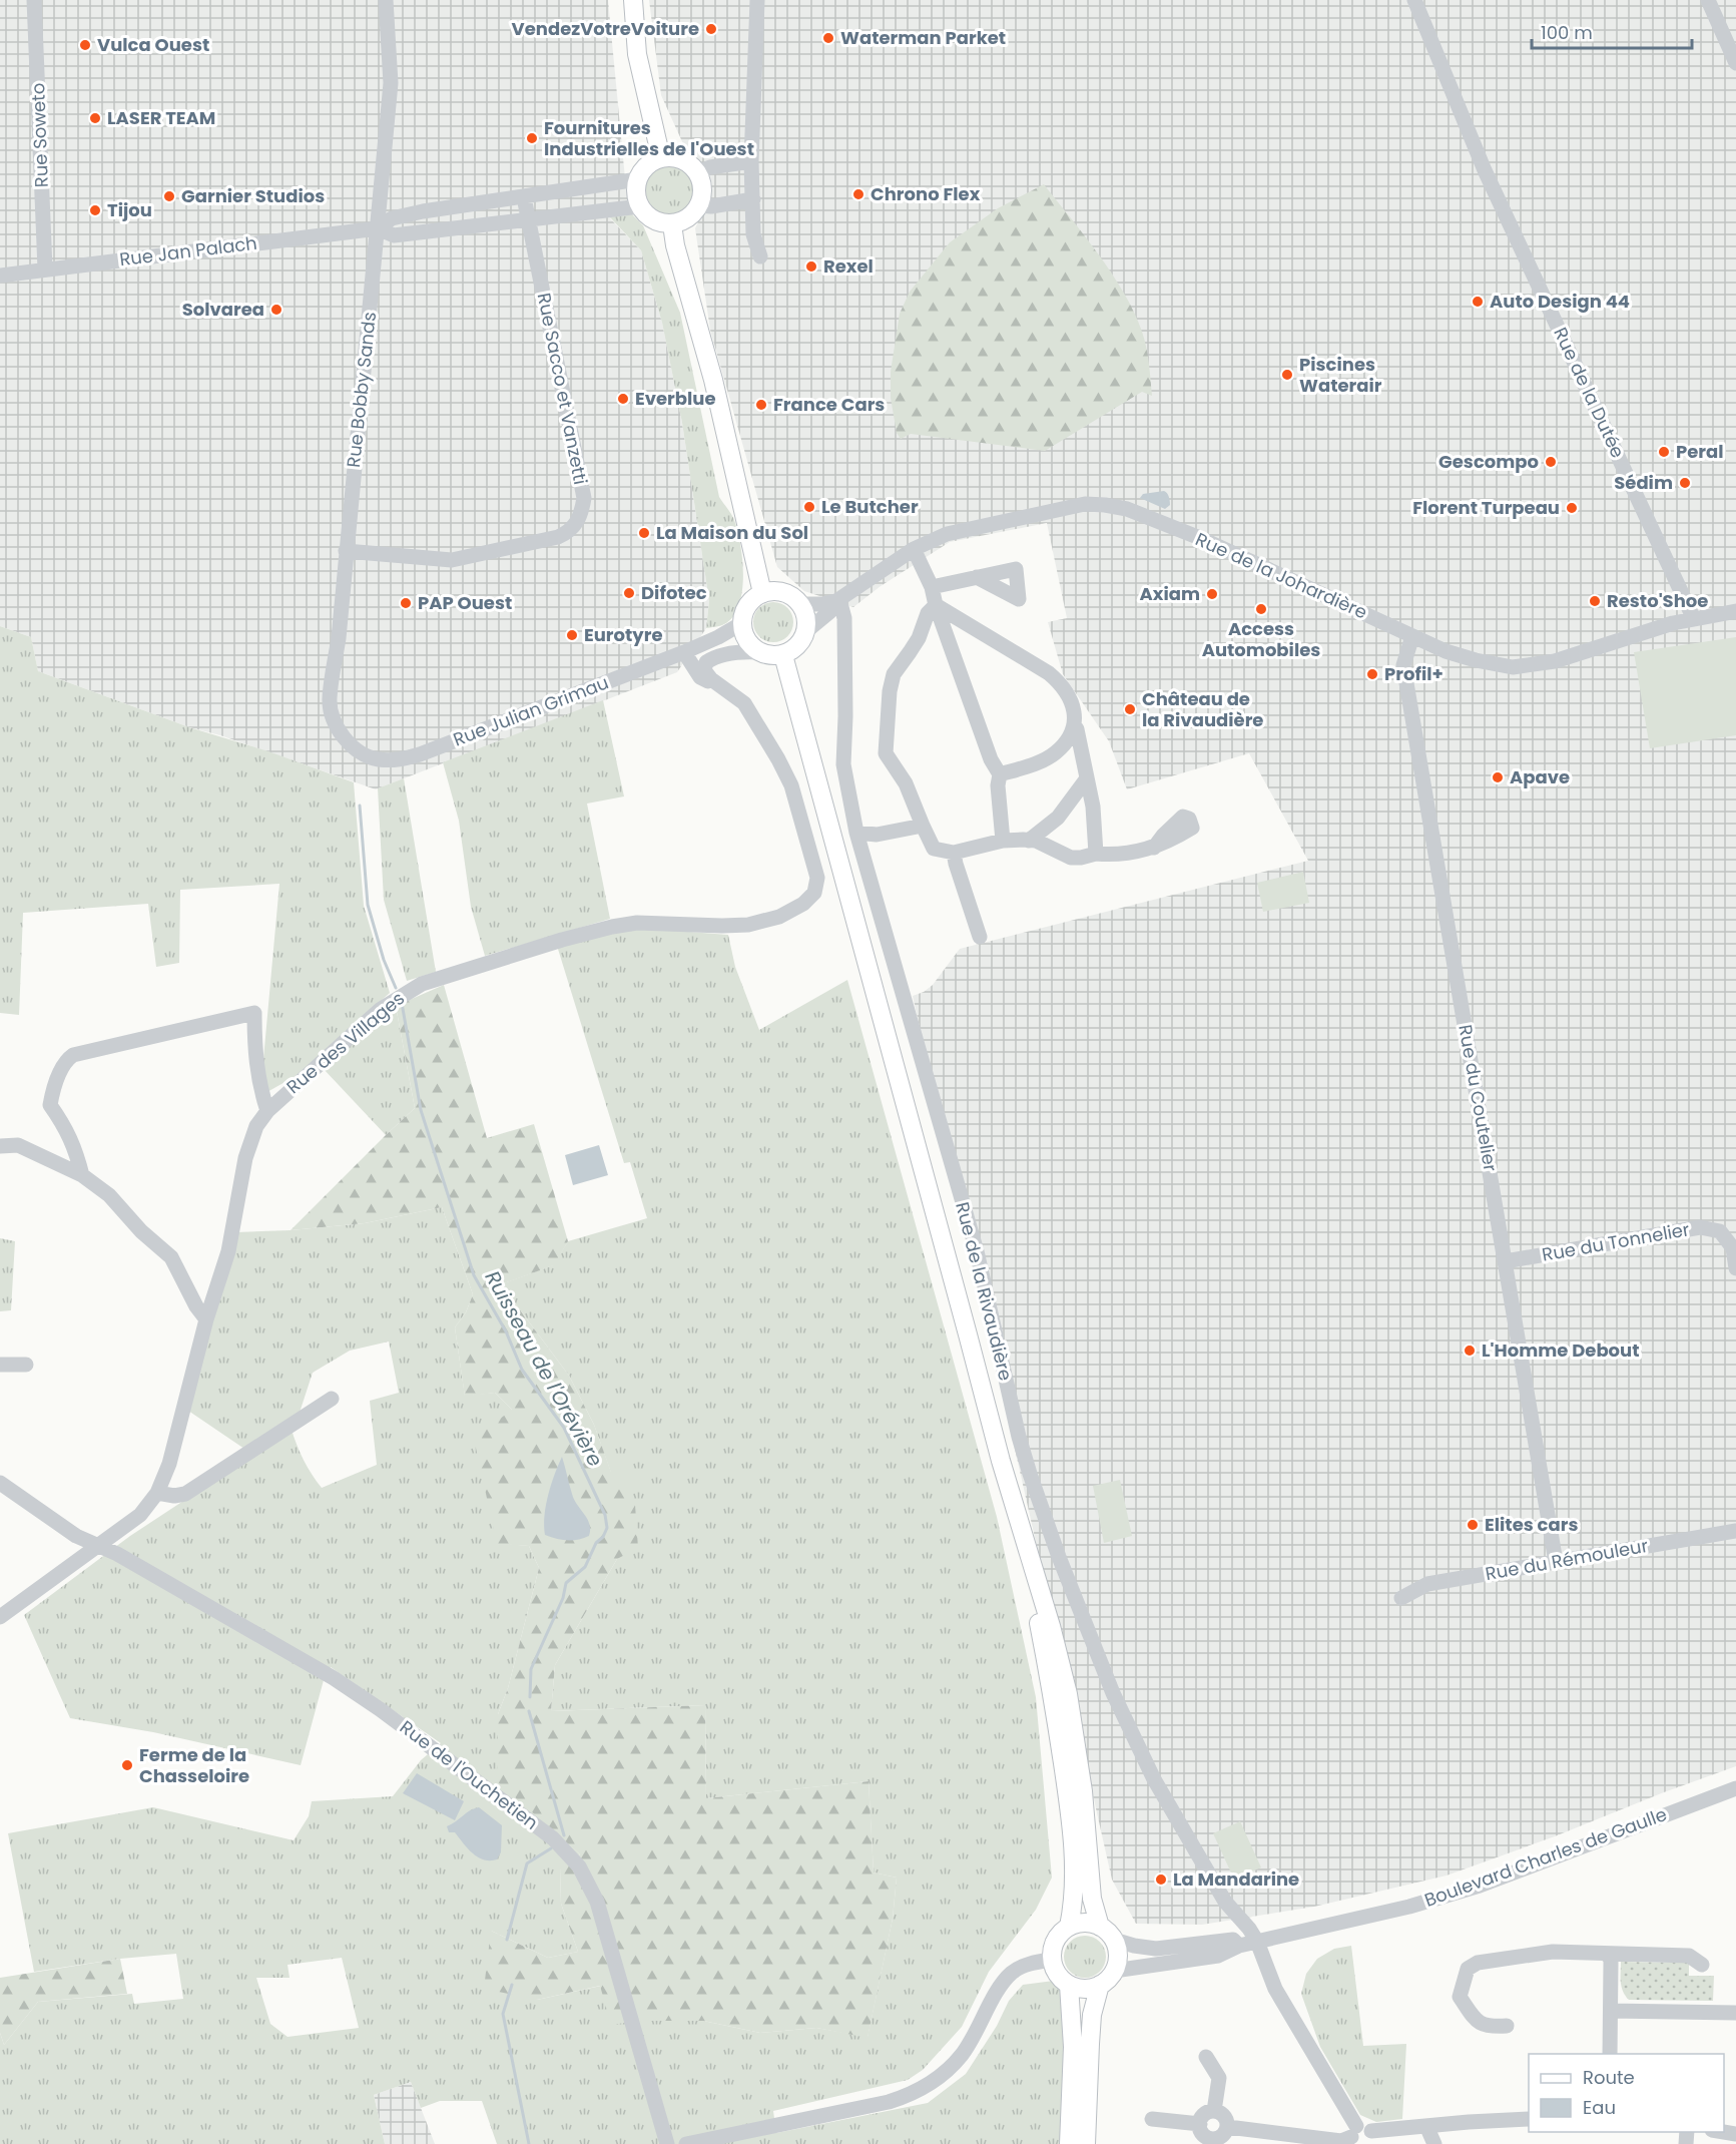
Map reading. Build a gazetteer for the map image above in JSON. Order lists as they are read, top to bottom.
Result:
{
  "streets": {
    "street": [
      "Rue Soweto",
      "Rue Jan Palach",
      "Rue Sacco et Vanzetti",
      "Rue Bobby Sands",
      "Rue de la Dutée",
      "Rue de la Johardière",
      "Rue Julian Grimau",
      "Rue des Villages",
      "Rue du Coutelier",
      "Rue du Tonnelier",
      "Rue de la Rivaudière",
      "Rue du Rémouleur",
      "Rue de l'Ouchetien",
      "Boulevard Charles de Gaulle"
    ]
  },
  "crossings": [
    ["Rue Soweto", "Rue Jan Palach"],
    ["Rue Jan Palach", "Rue Sacco et Vanzetti"],
    ["Rue Jan Palach", "Rue Bobby Sands"],
    ["Rue Sacco et Vanzetti", "Rue Bobby Sands"],
    ["Rue Bobby Sands", "Rue Julian Grimau"],
    ["Rue de la Dutée", "Rue de la Johardière"],
    ["Rue de la Johardière", "Rue Julian Grimau"],
    ["Rue de la Johardière", "Rue du Coutelier"],
    ["Rue de la Johardière", "Rue de la Rivaudière"],
    ["Rue des Villages", "Rue de l'Ouchetien"],
    ["Rue du Coutelier", "Rue du Tonnelier"],
    ["Rue du Coutelier", "Rue du Rémouleur"],
    ["Rue de la Rivaudière", "Boulevard Charles de Gaulle"]
  ],
  "water": ["Ruisseau de l'Orévière"],
  "places": [
    "VendezVotreVoiture",
    "Waterman Parket",
    "Vulca Ouest",
    "LASER TEAM",
    "Fournitures Industrielles de l'Ouest",
    "Chrono Flex",
    "Garnier Studios",
    "Tijou",
    "Rexel",
    "Auto Design 44",
    "Solvarea",
    "Piscines Waterair",
    "Everblue",
    "France Cars",
    "Peral",
    "Gescompo",
    "Sédim",
    "Le Butcher",
    "Florent Turpeau",
    "La Maison du Sol",
    "Difotec",
    "Axiam",
    "Resto'Shoe",
    "PAP Ouest",
    "Access Automobiles",
    "Eurotyre",
    "Profil+",
    "Château de la Rivaudière",
    "Apave",
    "L'Homme Debout",
    "Elites cars",
    "Ferme de la Chasseloire",
    "La Mandarine"
  ],
  "legend": ["Route", "Eau"],
  "scale_bar": "100 m"
}
